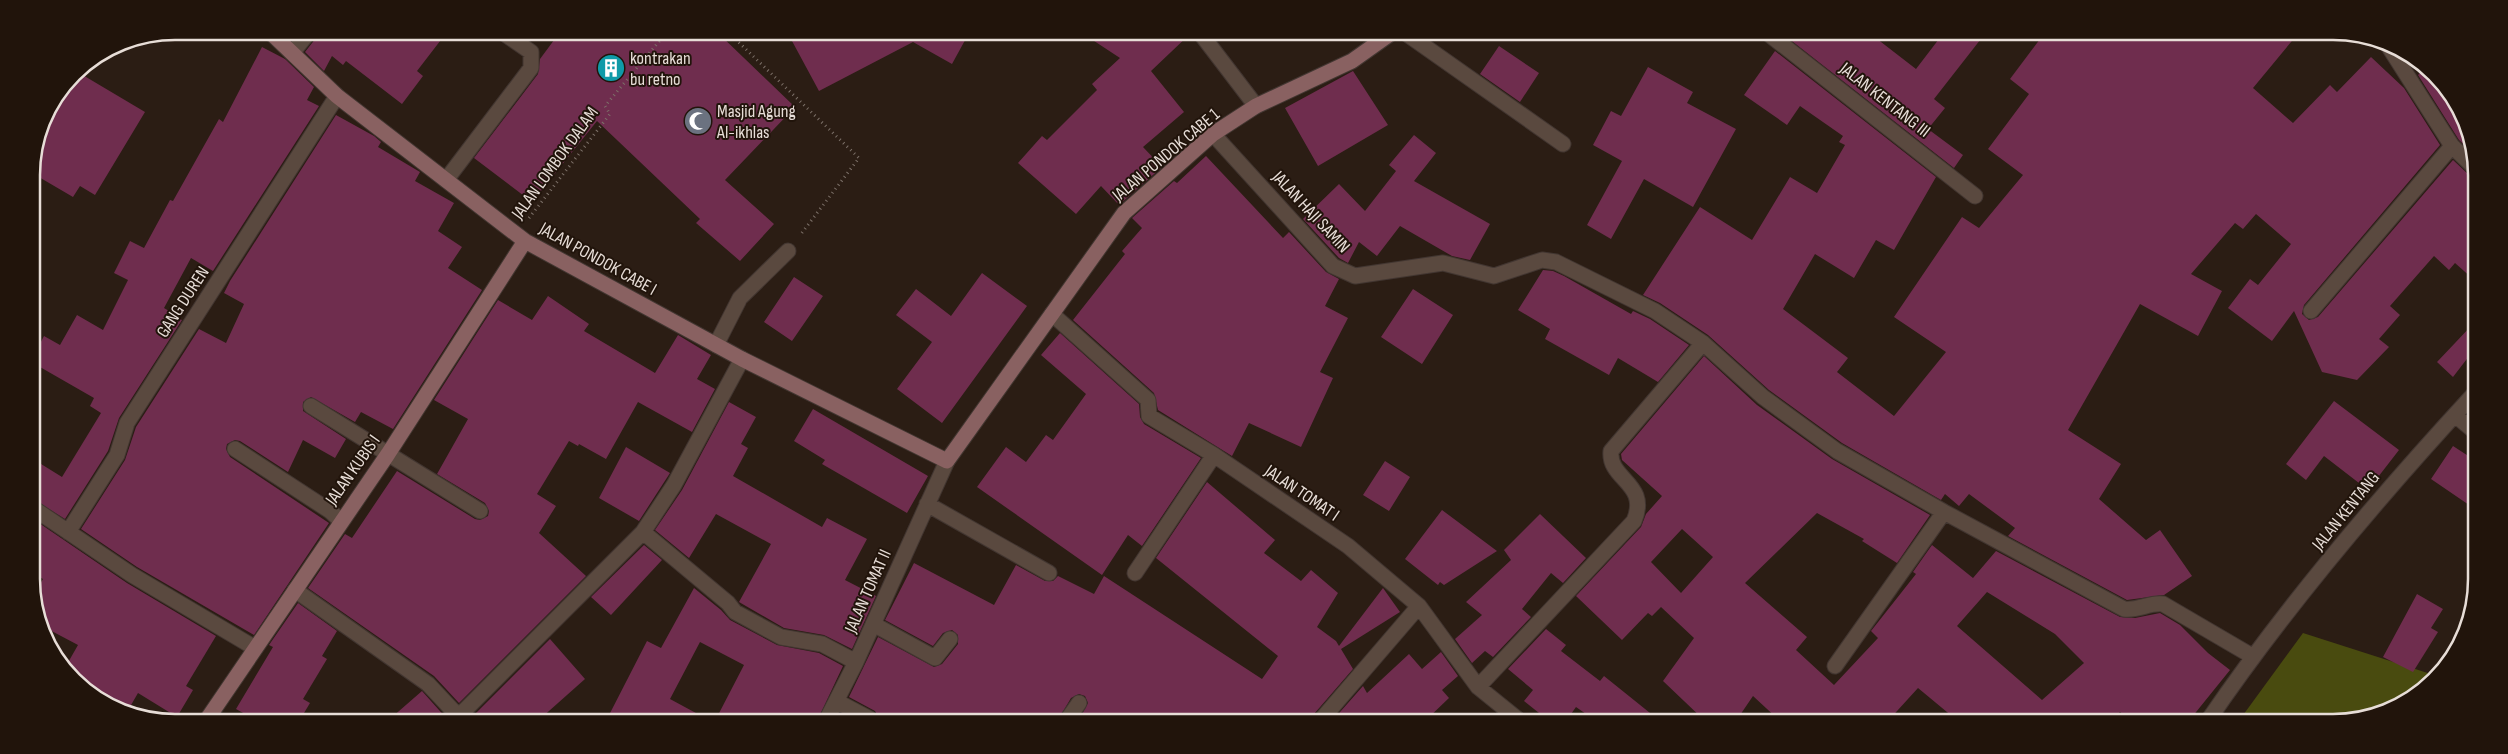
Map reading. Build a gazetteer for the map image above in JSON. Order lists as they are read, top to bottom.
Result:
{
  "streets": {
    "street": [
      "JALAN KENTANG III",
      "JALAN PONDOK CABE 1",
      "JALAN HAJI SAMIN",
      "JALAN PONDOK CABE I",
      "GANG DUREN",
      "JALAN KUBIS I",
      "JALAN TOMAT I",
      "JALAN KENTANG",
      "JALAN TOMAT II"
    ],
    "path": ["JALAN LOMBOK DALAM"]
  },
  "crossings": [
    ["JALAN PONDOK CABE 1", "JALAN HAJI SAMIN"],
    ["JALAN PONDOK CABE 1", "JALAN PONDOK CABE I"],
    ["JALAN PONDOK CABE 1", "JALAN TOMAT I"],
    ["JALAN PONDOK CABE 1", "JALAN TOMAT II"],
    ["JALAN HAJI SAMIN", "JALAN KENTANG"],
    ["JALAN PONDOK CABE I", "GANG DUREN"],
    ["JALAN PONDOK CABE I", "JALAN KUBIS I"],
    ["JALAN PONDOK CABE I", "JALAN TOMAT II"]
  ],
  "places": {
    "building": ["kontrakan bu retno"],
    "mosque": ["Masjid Agung Al-ikhlas"]
  }
}
